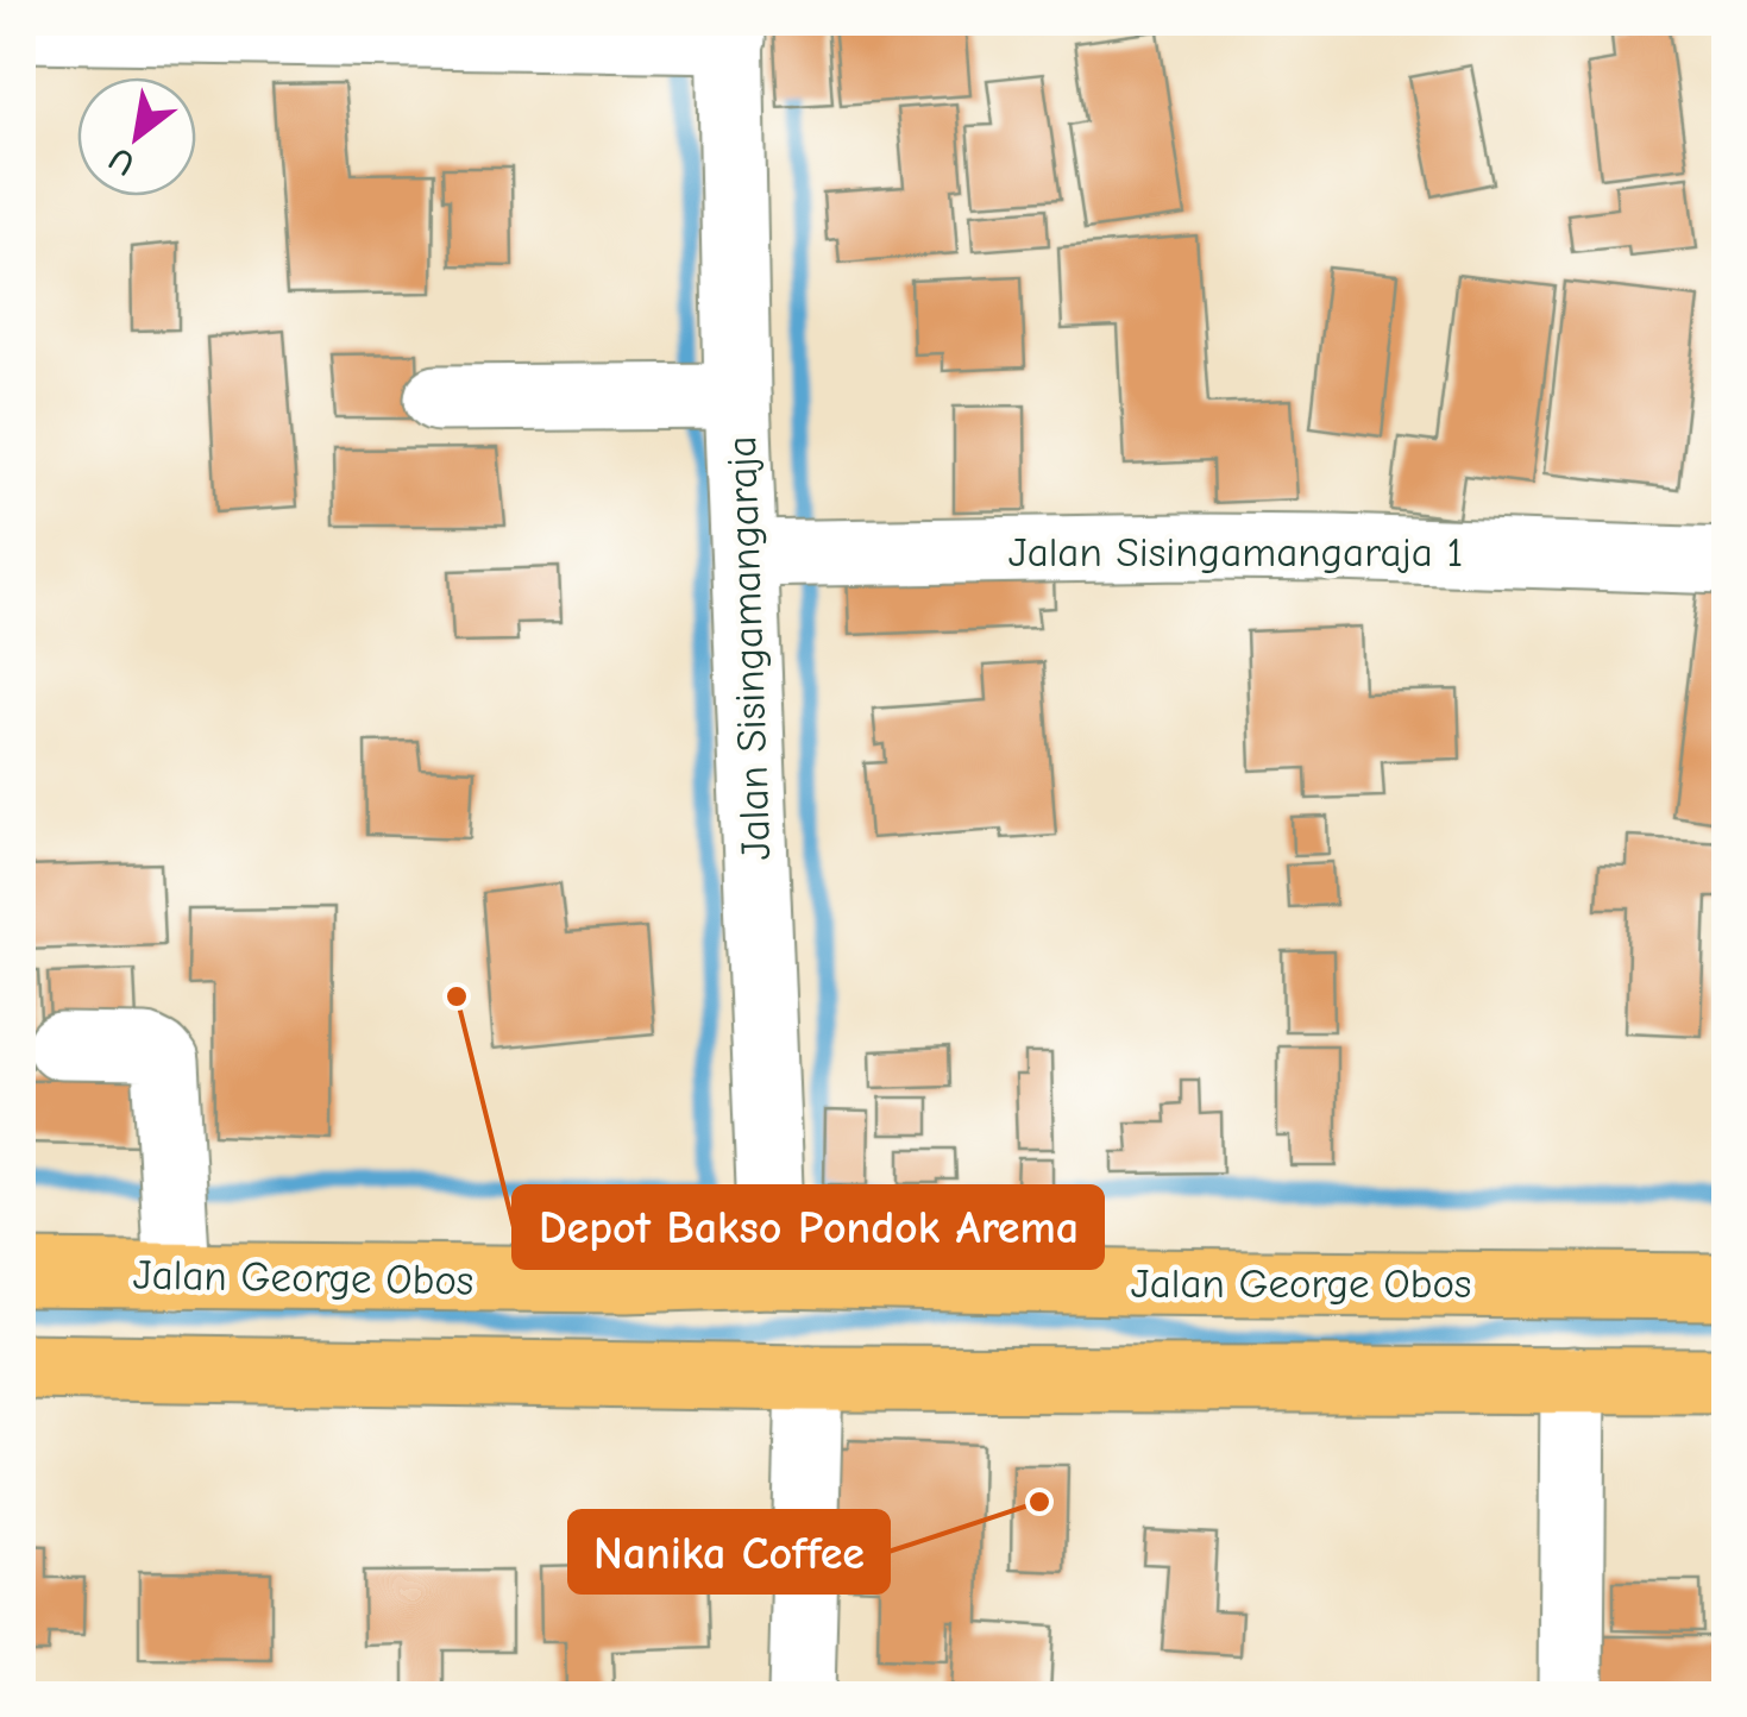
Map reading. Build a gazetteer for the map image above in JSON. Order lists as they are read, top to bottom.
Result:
{
  "streets": {
    "main road": ["Jalan George Obos"],
    "street": ["Jalan Sisingamangaraja 1", "Jalan Sisingamangaraja"]
  },
  "crossings": [
    ["Jalan Sisingamangaraja 1", "Jalan Sisingamangaraja"],
    ["Jalan Sisingamangaraja", "Jalan George Obos"]
  ],
  "places": ["Depot Bakso Pondok Arema", "Nanika Coffee"],
  "north": "bottom left"
}
